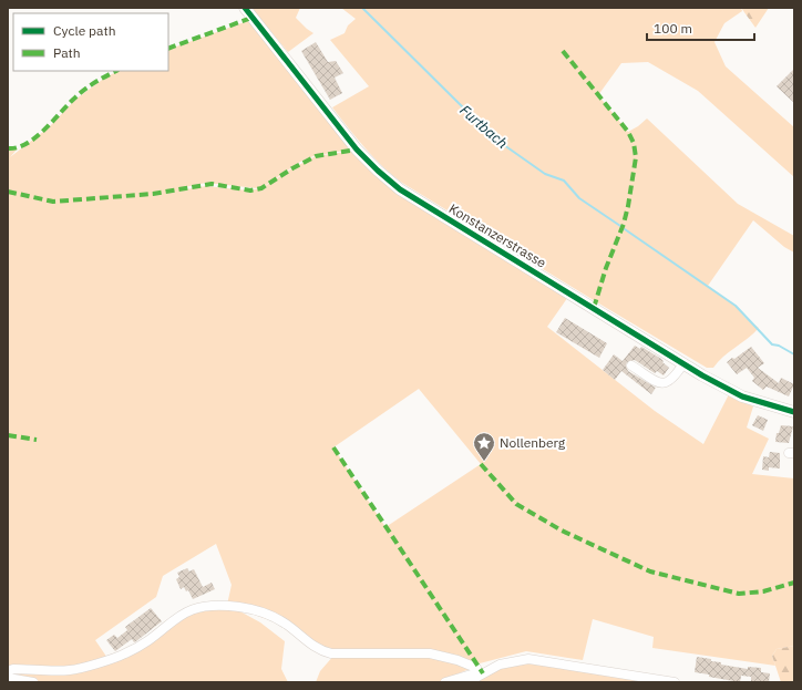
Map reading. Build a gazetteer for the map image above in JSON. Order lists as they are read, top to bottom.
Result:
{
  "streets": {
    "main road": ["Konstanzerstrasse"]
  },
  "water": ["Furtbach"],
  "places": {
    "place": ["Nollenberg"]
  },
  "legend": ["Cycle path", "Path"],
  "scale_bar": "100 m"
}
